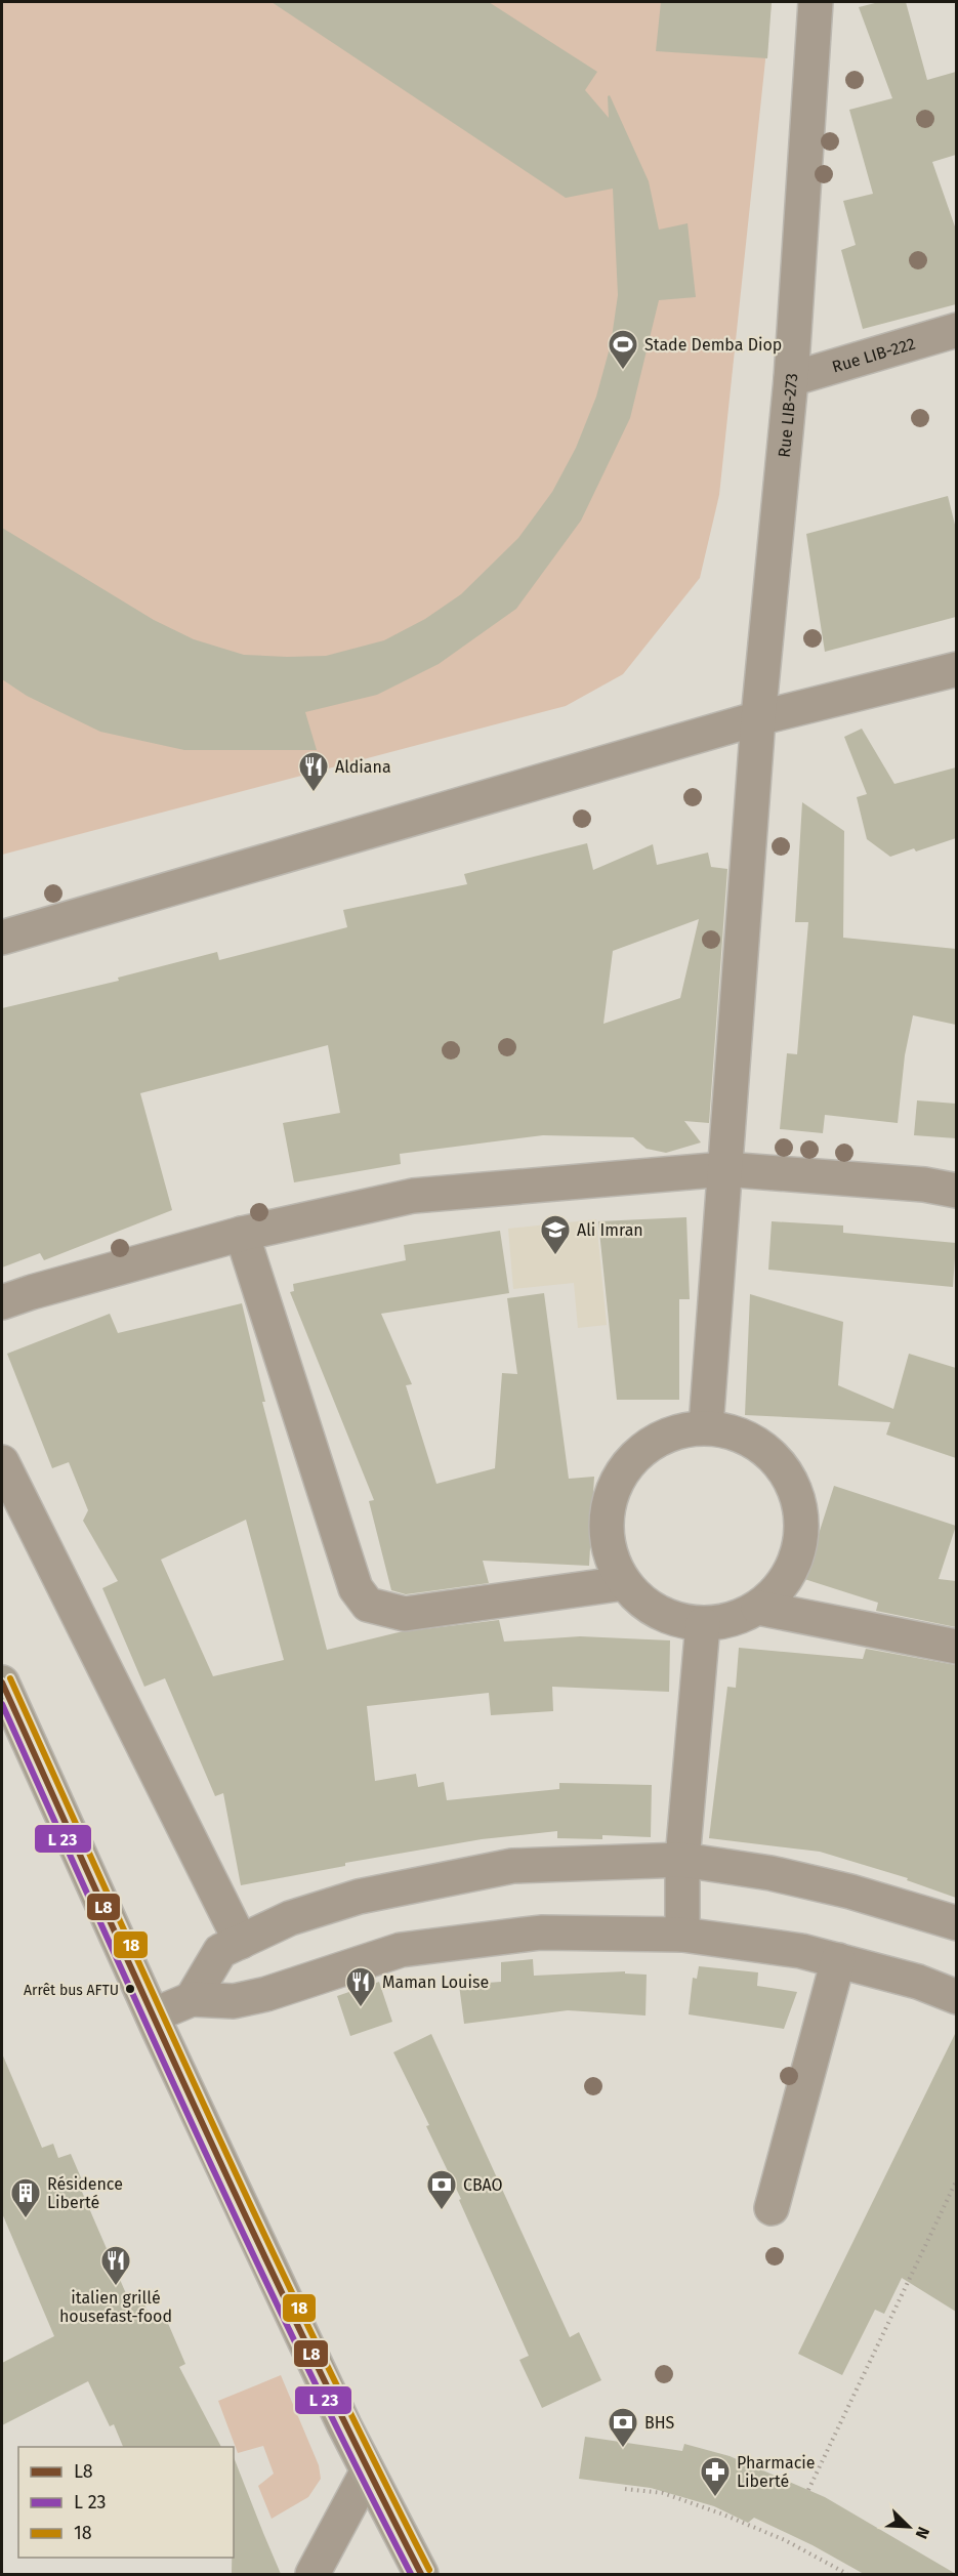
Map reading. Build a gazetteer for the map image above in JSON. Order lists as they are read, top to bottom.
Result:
{
  "streets": {
    "street": ["Rue LIB-222", "Rue LIB-273"]
  },
  "crossings": [
    ["Rue LIB-222", "Rue LIB-273"]
  ],
  "places": {
    "sports": ["Stade Demba Diop"],
    "restaurant": ["Aldiana", "Maman Louise", "italien grillé housefast-food"],
    "school or university": ["Ali Imran"],
    "other": ["Arrêt bus AFTU"],
    "bank": ["CBAO", "BHS"],
    "building": ["Résidence Liberté"],
    "pharmacy": ["Pharmacie Liberté"]
  },
  "lines": ["transit line 18", "transit line L8"],
  "legend": ["L8", "L 23", "18"],
  "north": "bottom right"
}
